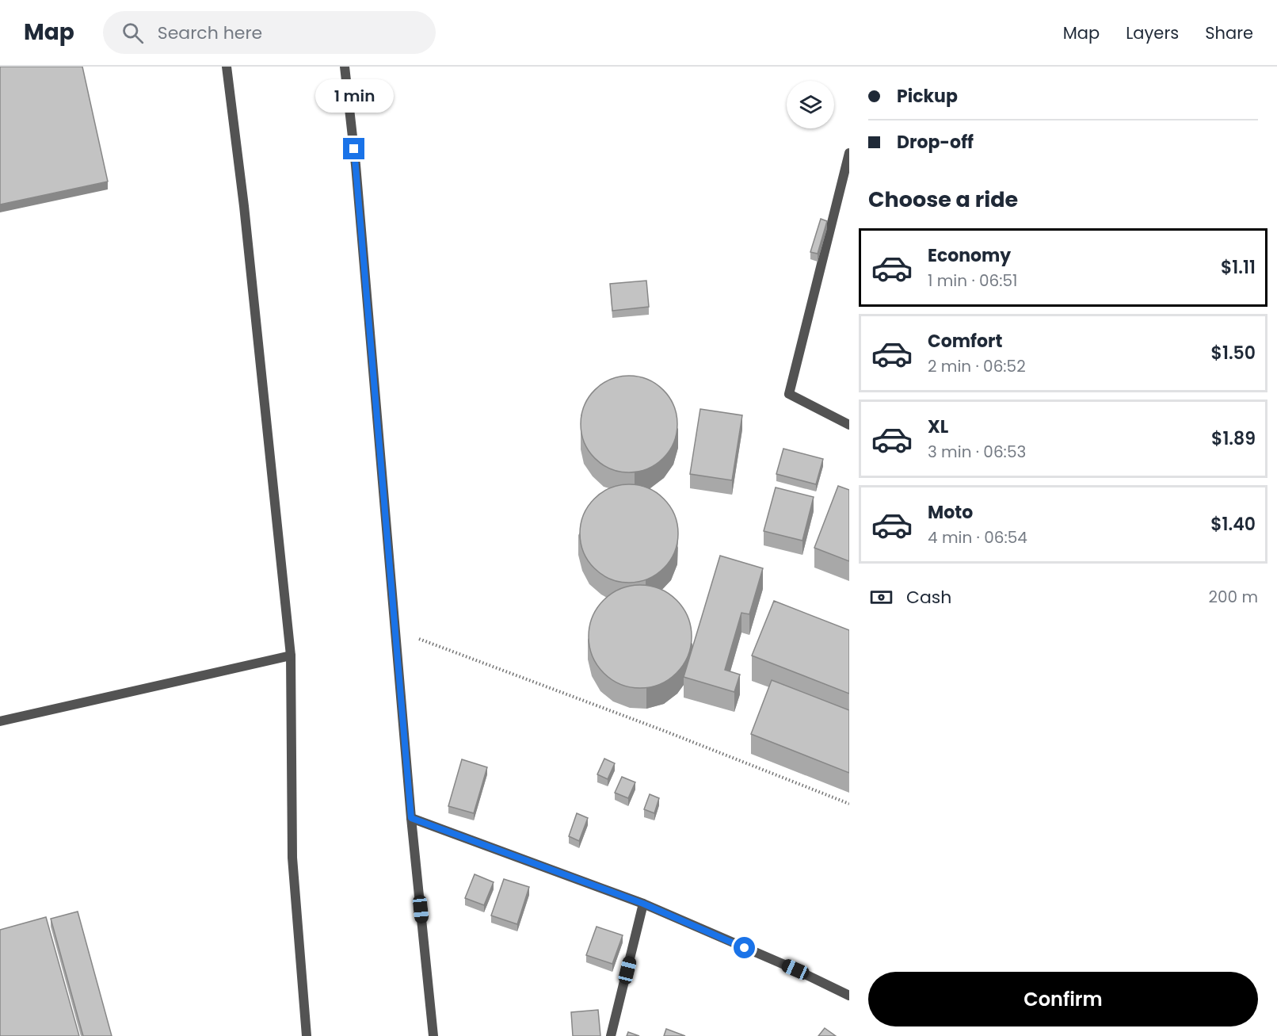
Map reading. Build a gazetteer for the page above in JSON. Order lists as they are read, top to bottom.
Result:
{
  "page": {
    "header": "Map",
    "search": "Search here",
    "nav": ["Map", "Layers", "Share"],
    "banner": ["Pickup", "Drop-off"],
    "bubble": "1 min",
    "heading": "Choose a ride",
    "list": [
      {
        "name": "Economy",
        "note": "1 min · 06:51",
        "value": "$1.11"
      },
      {
        "name": "Comfort",
        "note": "2 min · 06:52",
        "value": "$1.50"
      },
      {
        "name": "XL",
        "note": "3 min · 06:53",
        "value": "$1.89"
      },
      {
        "name": "Moto",
        "note": "4 min · 06:54",
        "value": "$1.40"
      }
    ],
    "pay": ["Cash", "200 m"],
    "buttons": "Confirm"
  }
}
